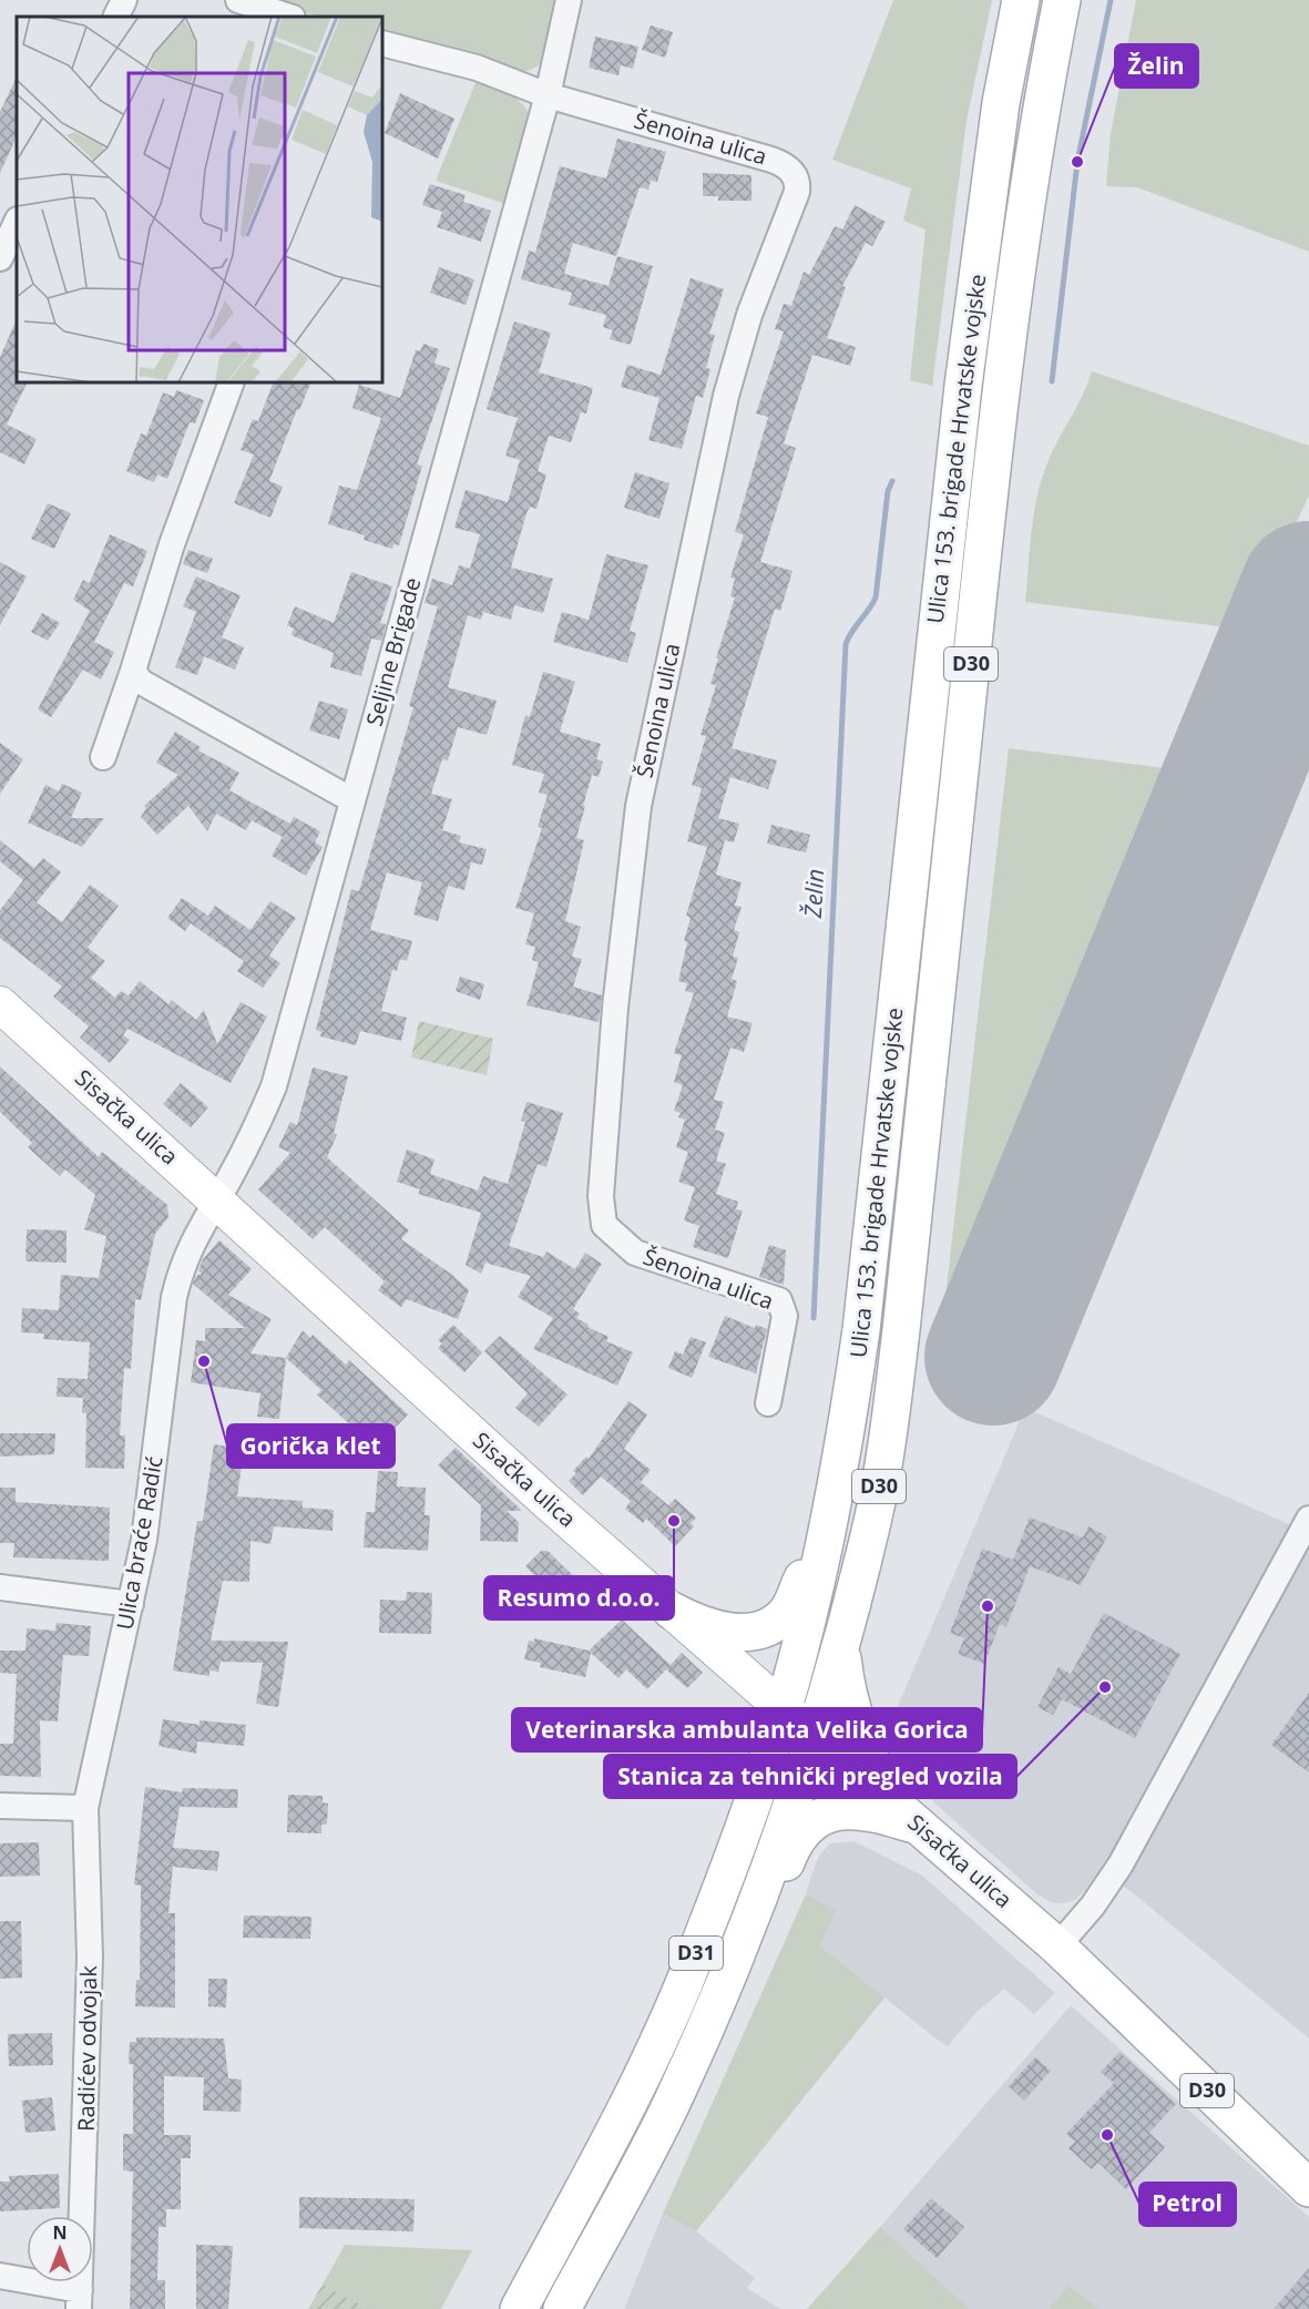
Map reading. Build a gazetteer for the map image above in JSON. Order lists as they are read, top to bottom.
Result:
{
  "streets": {
    "main road": [
      "Ulica 153. brigade Hrvatske vojske",
      "D30",
      "Sisačka ulica",
      "D31"
    ],
    "street": [
      "Šenoina ulica",
      "Seljine Brigade",
      "Ulica braće Radić",
      "Radićev odvojak"
    ]
  },
  "crossings": [
    ["Šenoina ulica", "Seljine Brigade"],
    ["Ulica 153. brigade Hrvatske vojske", "Sisačka ulica"],
    ["Seljine Brigade", "Sisačka ulica"],
    ["Seljine Brigade", "Ulica braće Radić"],
    ["Sisačka ulica", "Ulica braće Radić"],
    ["Ulica braće Radić", "Radićev odvojak"]
  ],
  "water": ["Želin"],
  "places": [
    "Želin",
    "Gorička klet",
    "Resumo d.o.o.",
    "Veterinarska ambulanta Velika Gorica",
    "Stanica za tehnički pregled vozila",
    "Petrol"
  ],
  "north": "top"
}
